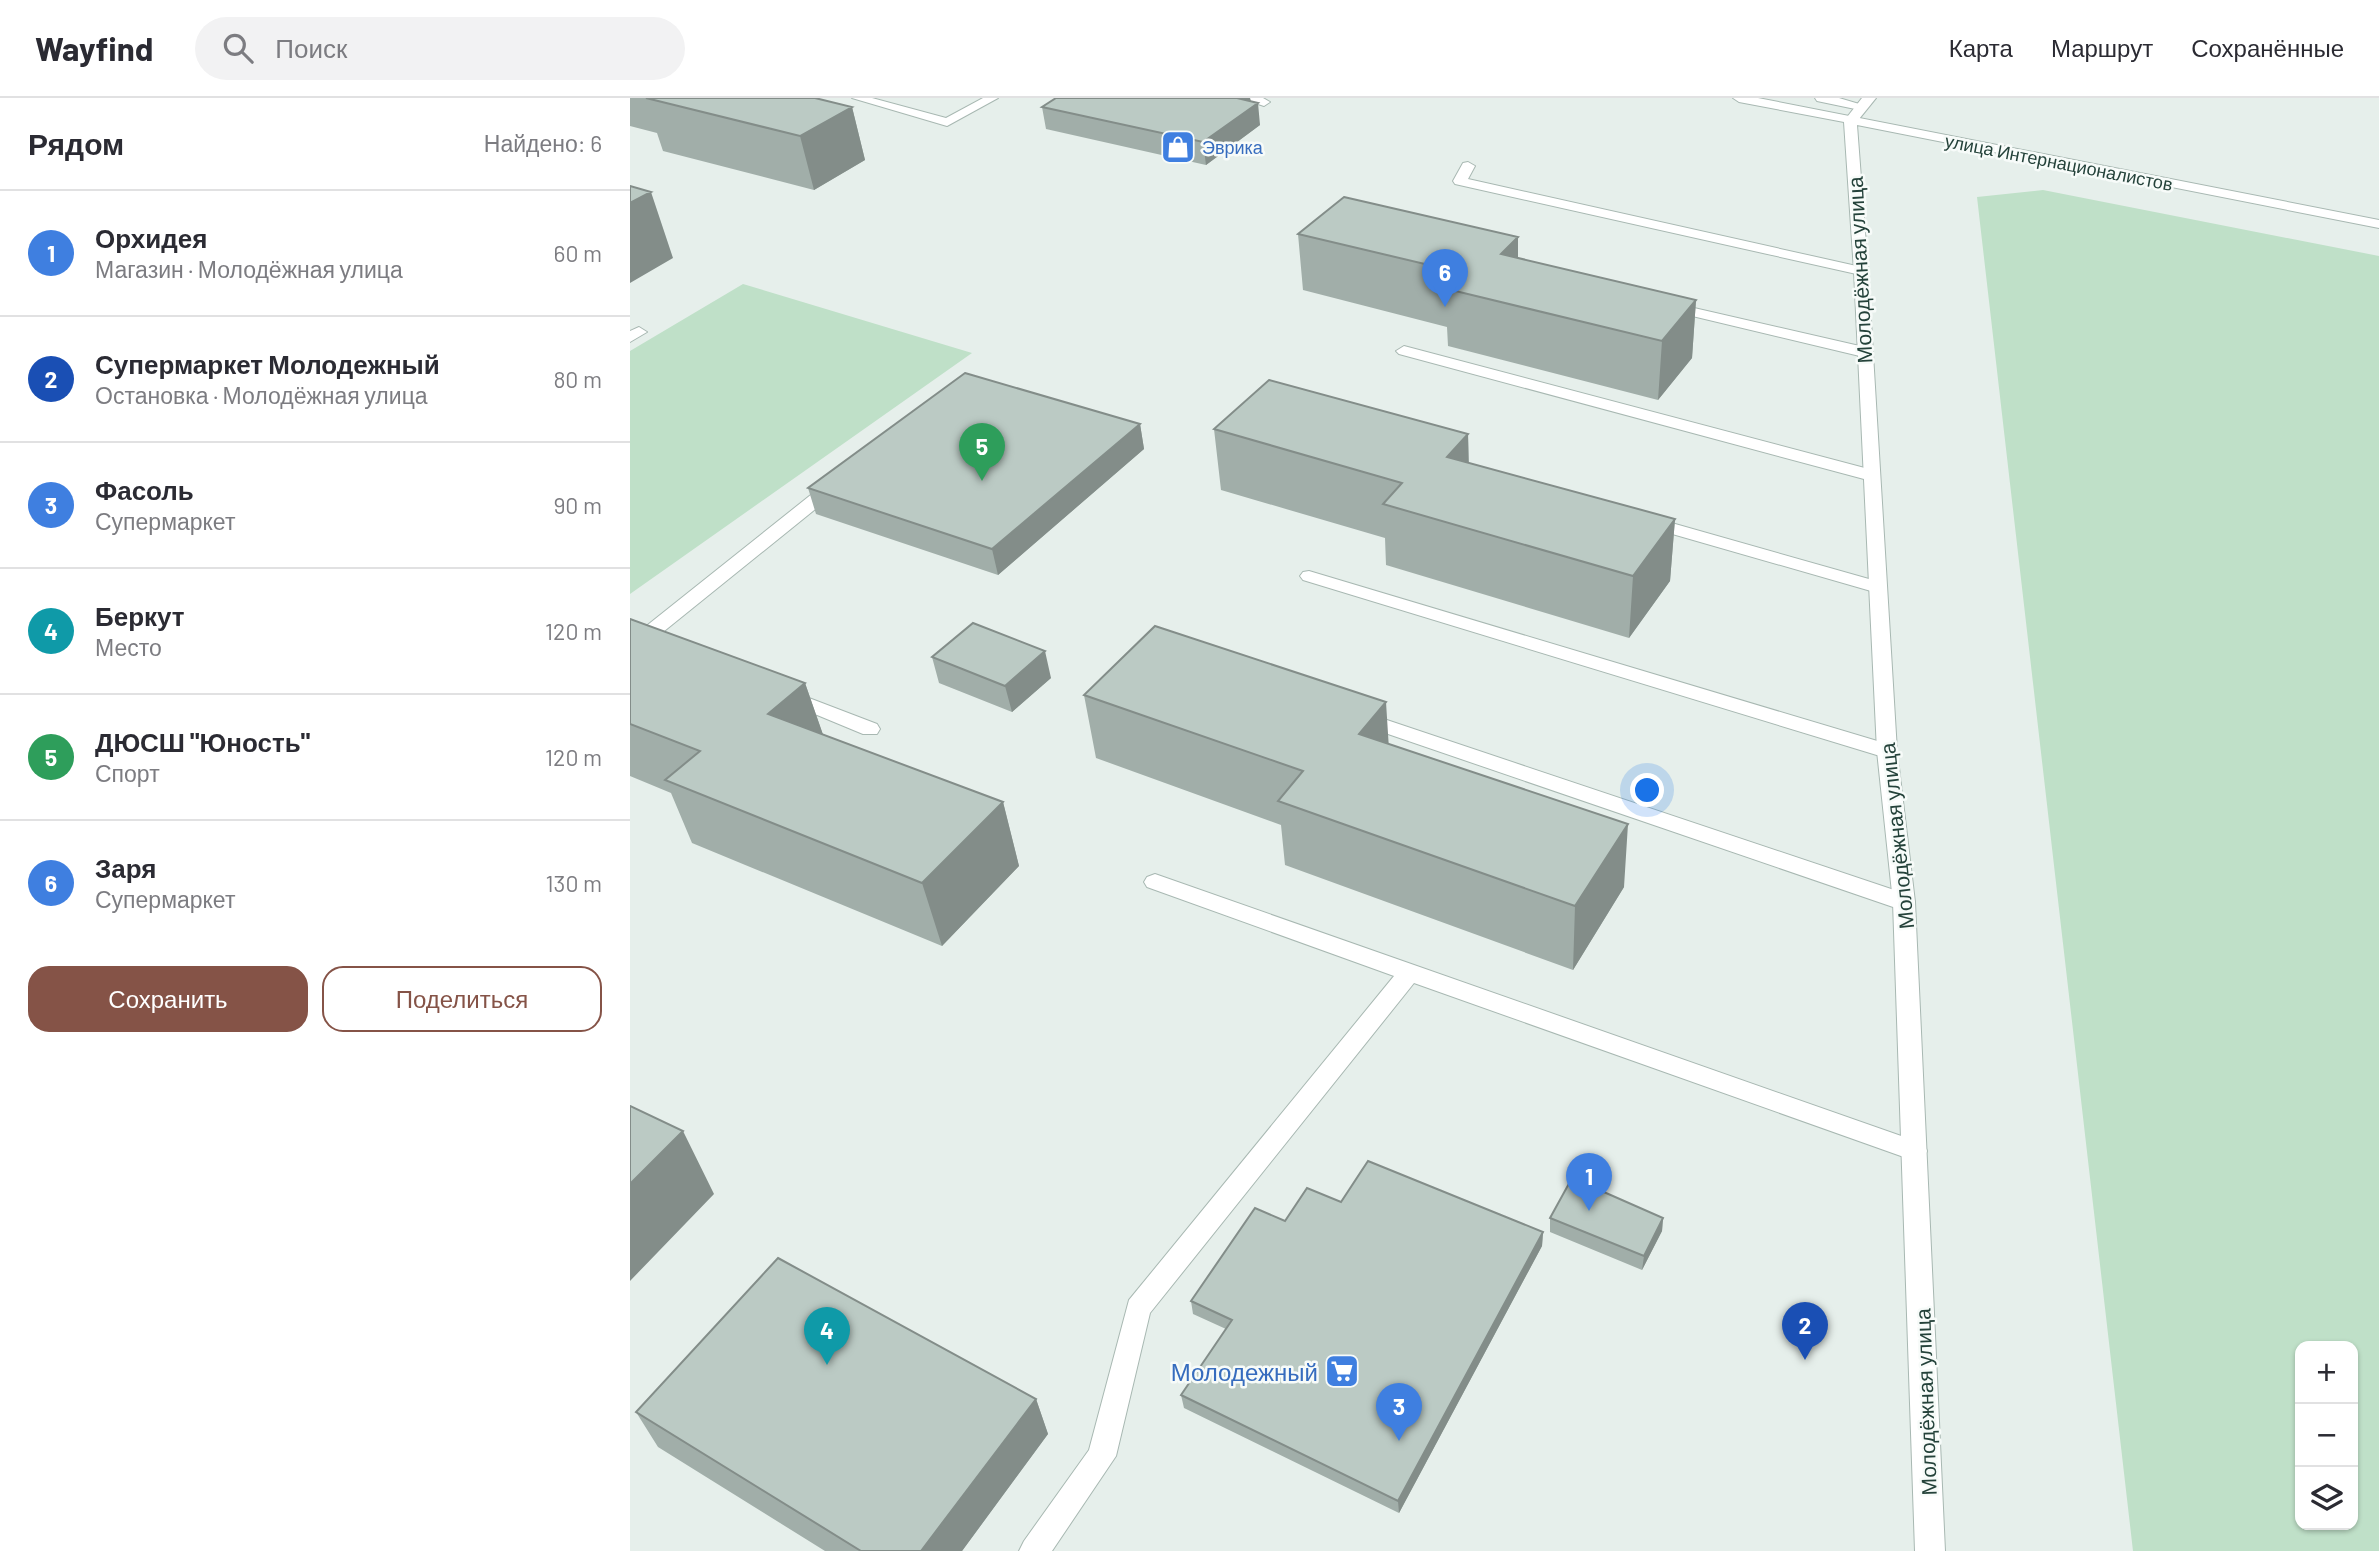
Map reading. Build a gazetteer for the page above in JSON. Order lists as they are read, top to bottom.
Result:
{
  "streets": {
    "street": ["улица Интернационалистов", "Молодёжная улица"]
  },
  "crossings": [
    ["улица Интернационалистов", "Молодёжная улица"]
  ],
  "places": {
    "shop": ["Эврика"],
    "supermarket": ["Молодежный"]
  },
  "page": {
    "header": "Wayfind",
    "search": "Поиск",
    "nav": ["Карта", "Маршрут", "Сохранённые"],
    "heading": ["Рядом", "Найдено: 6"],
    "list": [
      {
        "mark": "1",
        "name": "Орхидея",
        "note": "Магазин · Молодёжная улица",
        "value": "60 m"
      },
      {
        "mark": "2",
        "name": "Супермаркет Молодежный",
        "note": "Остановка · Молодёжная улица",
        "value": "80 m"
      },
      {
        "mark": "3",
        "name": "Фасоль",
        "note": "Супермаркет",
        "value": "90 m"
      },
      {
        "mark": "4",
        "name": "Беркут",
        "note": "Место",
        "value": "120 m"
      },
      {
        "mark": "5",
        "name": "ДЮСШ \"Юность\"",
        "note": "Спорт",
        "value": "120 m"
      },
      {
        "mark": "6",
        "name": "Заря",
        "note": "Супермаркет",
        "value": "130 m"
      }
    ],
    "pins": [
      "6",
      "5",
      "1",
      "2",
      "4",
      "3"
    ],
    "buttons": ["Сохранить", "Поделиться"],
    "map_buttons": ["+", "−"]
  }
}
